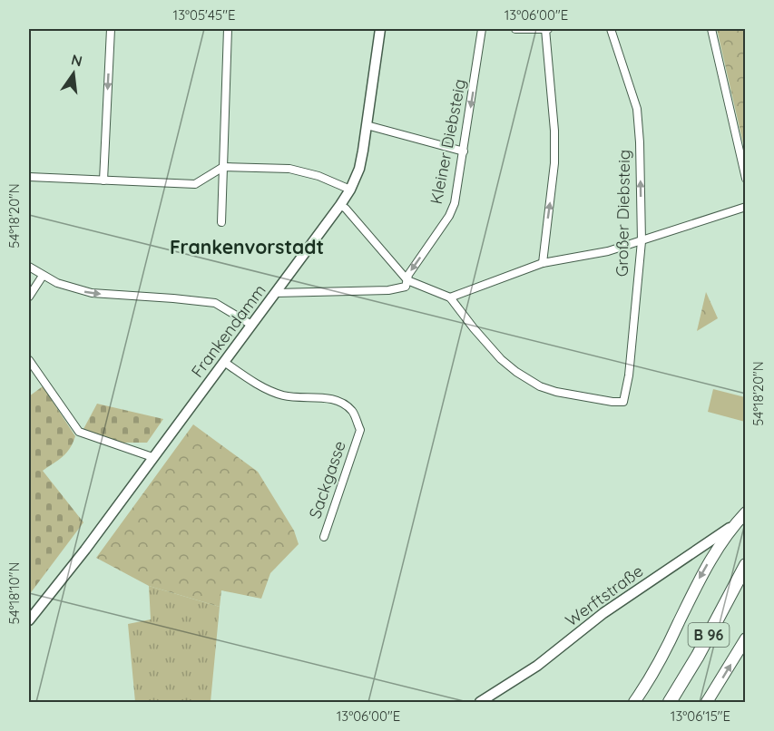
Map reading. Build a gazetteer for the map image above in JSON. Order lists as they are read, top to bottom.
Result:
{
  "streets": {
    "highway": ["B 96"],
    "main road": ["Werftstraße"],
    "street": [
      "Kleiner Diebsteig",
      "Großer Diebsteig",
      "Frankendamm",
      "Sackgasse"
    ]
  },
  "crossings": [
    ["Frankendamm", "Sackgasse"]
  ],
  "one_way": ["Kleiner Diebsteig", "Großer Diebsteig"],
  "districts": ["Frankenvorstadt"],
  "north": "top",
  "coordinates": [
    "13°05'45\"E",
    "13°06'00\"E",
    "54°18'20\"N",
    "54°18'10\"N",
    "13°06'15\"E"
  ]
}
